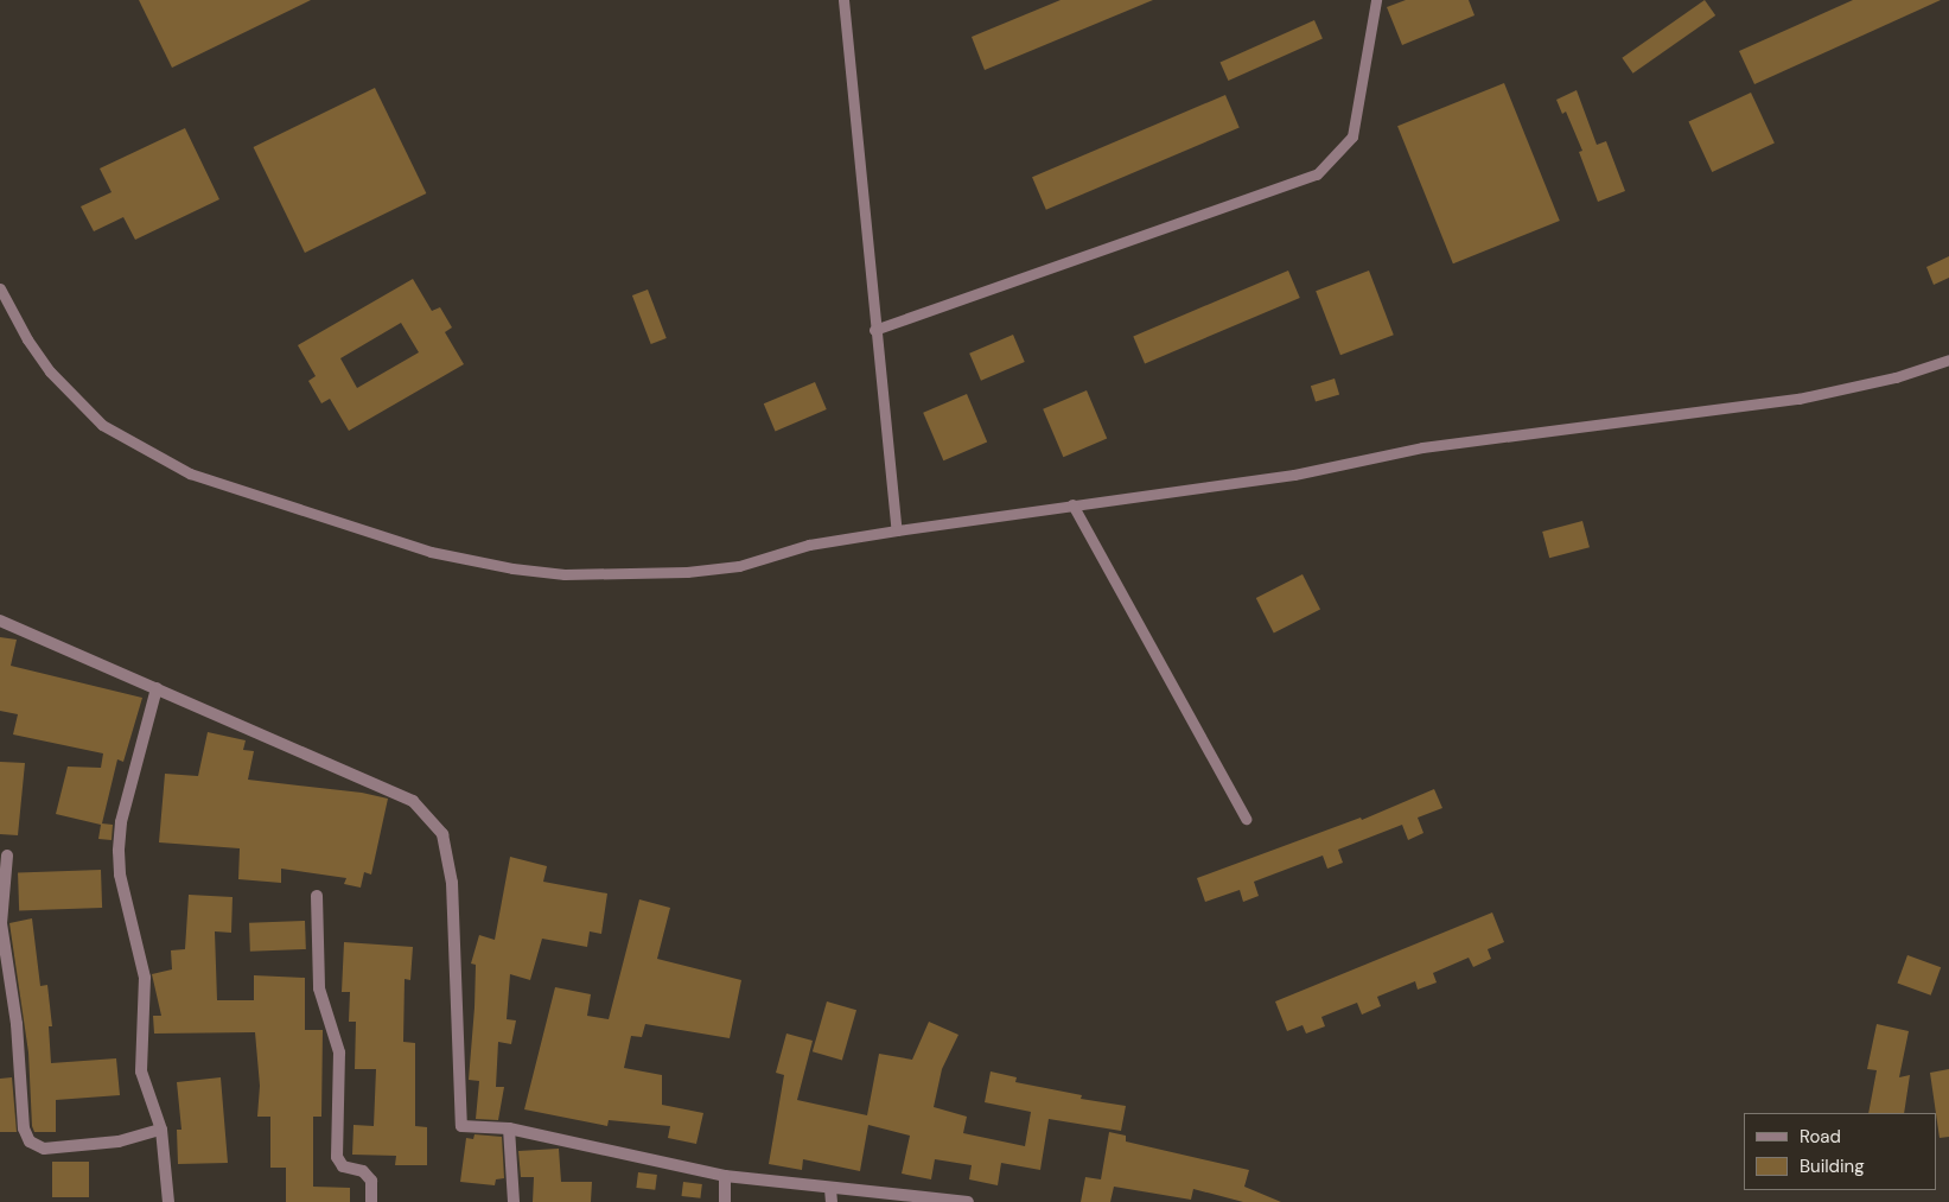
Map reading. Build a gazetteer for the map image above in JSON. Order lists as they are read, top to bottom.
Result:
{
  "legend": ["Road", "Building"]
}
